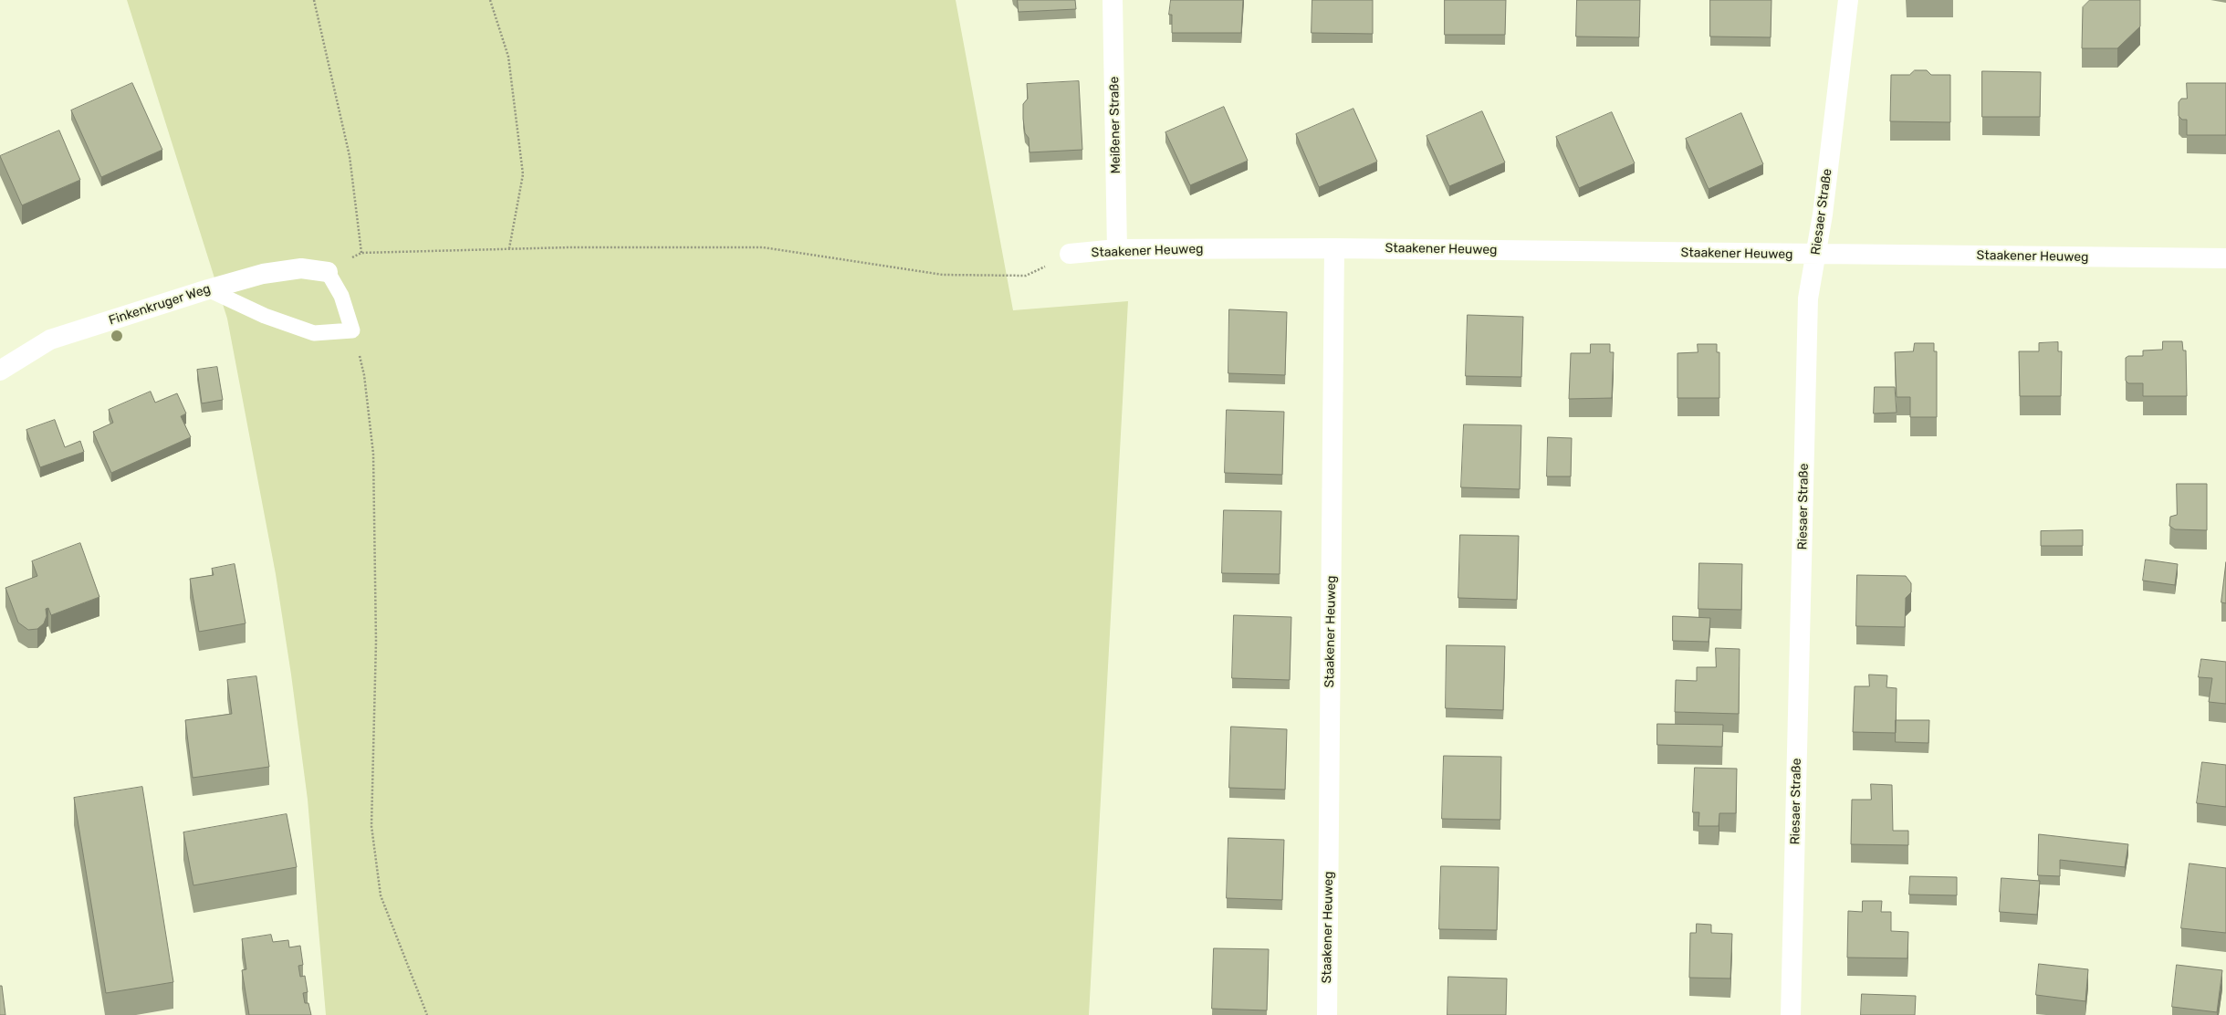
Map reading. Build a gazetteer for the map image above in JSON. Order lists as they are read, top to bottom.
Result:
{
  "streets": {
    "street": [
      "Meißener Straße",
      "Riesaer Straße",
      "Staakener Heuweg",
      "Finkenkruger Weg"
    ]
  },
  "crossings": [
    ["Meißener Straße", "Staakener Heuweg"],
    ["Riesaer Straße", "Staakener Heuweg"]
  ]
}
